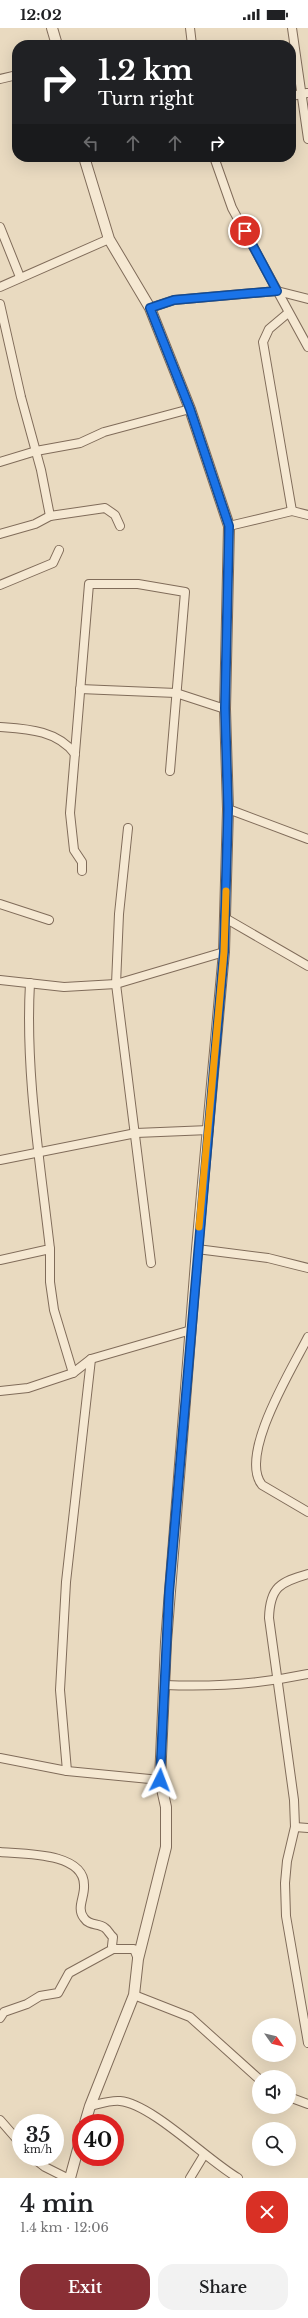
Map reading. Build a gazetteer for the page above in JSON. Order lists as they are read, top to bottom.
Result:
{
  "north": "bottom right",
  "page": {
    "status": "12:02",
    "turn": ["1.2 km", "Turn right"],
    "speed": "35 km/h",
    "limit": "40",
    "heading": ["4 min", "1.4 km · 12:06"],
    "buttons": ["Exit", "Share"]
  }
}
